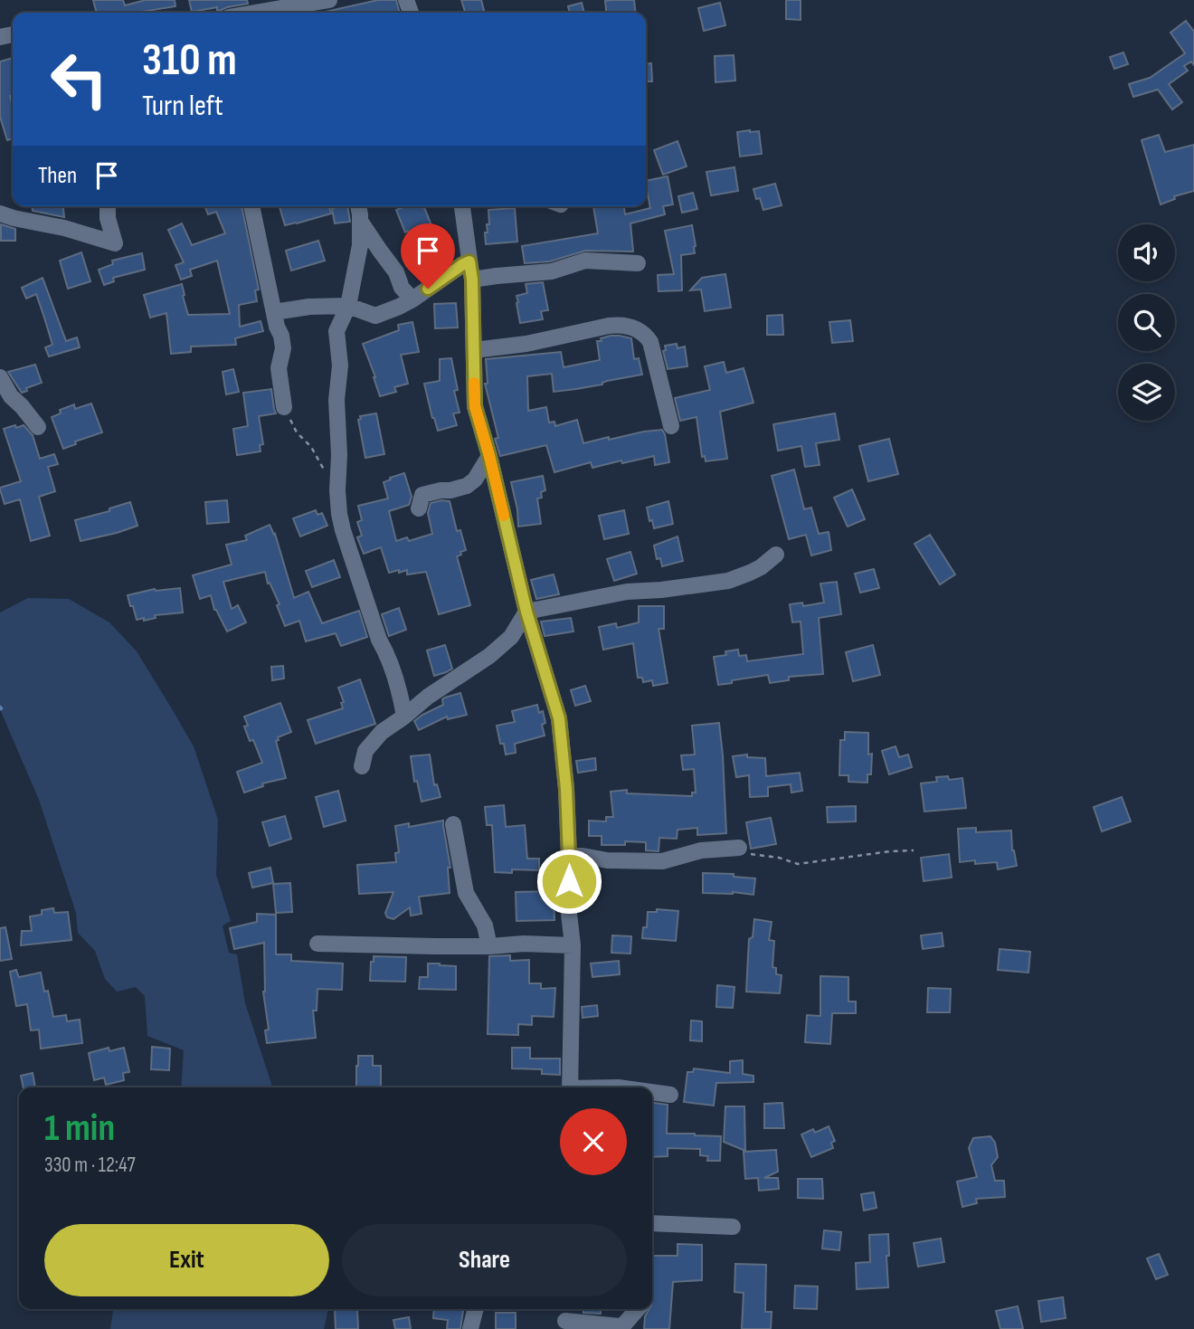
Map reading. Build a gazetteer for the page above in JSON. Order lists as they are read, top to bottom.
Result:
{
  "page": {
    "turn": ["310 m", "Turn left"],
    "then": "Then",
    "heading": ["1 min", "330 m · 12:47"],
    "buttons": ["Exit", "Share"]
  }
}
